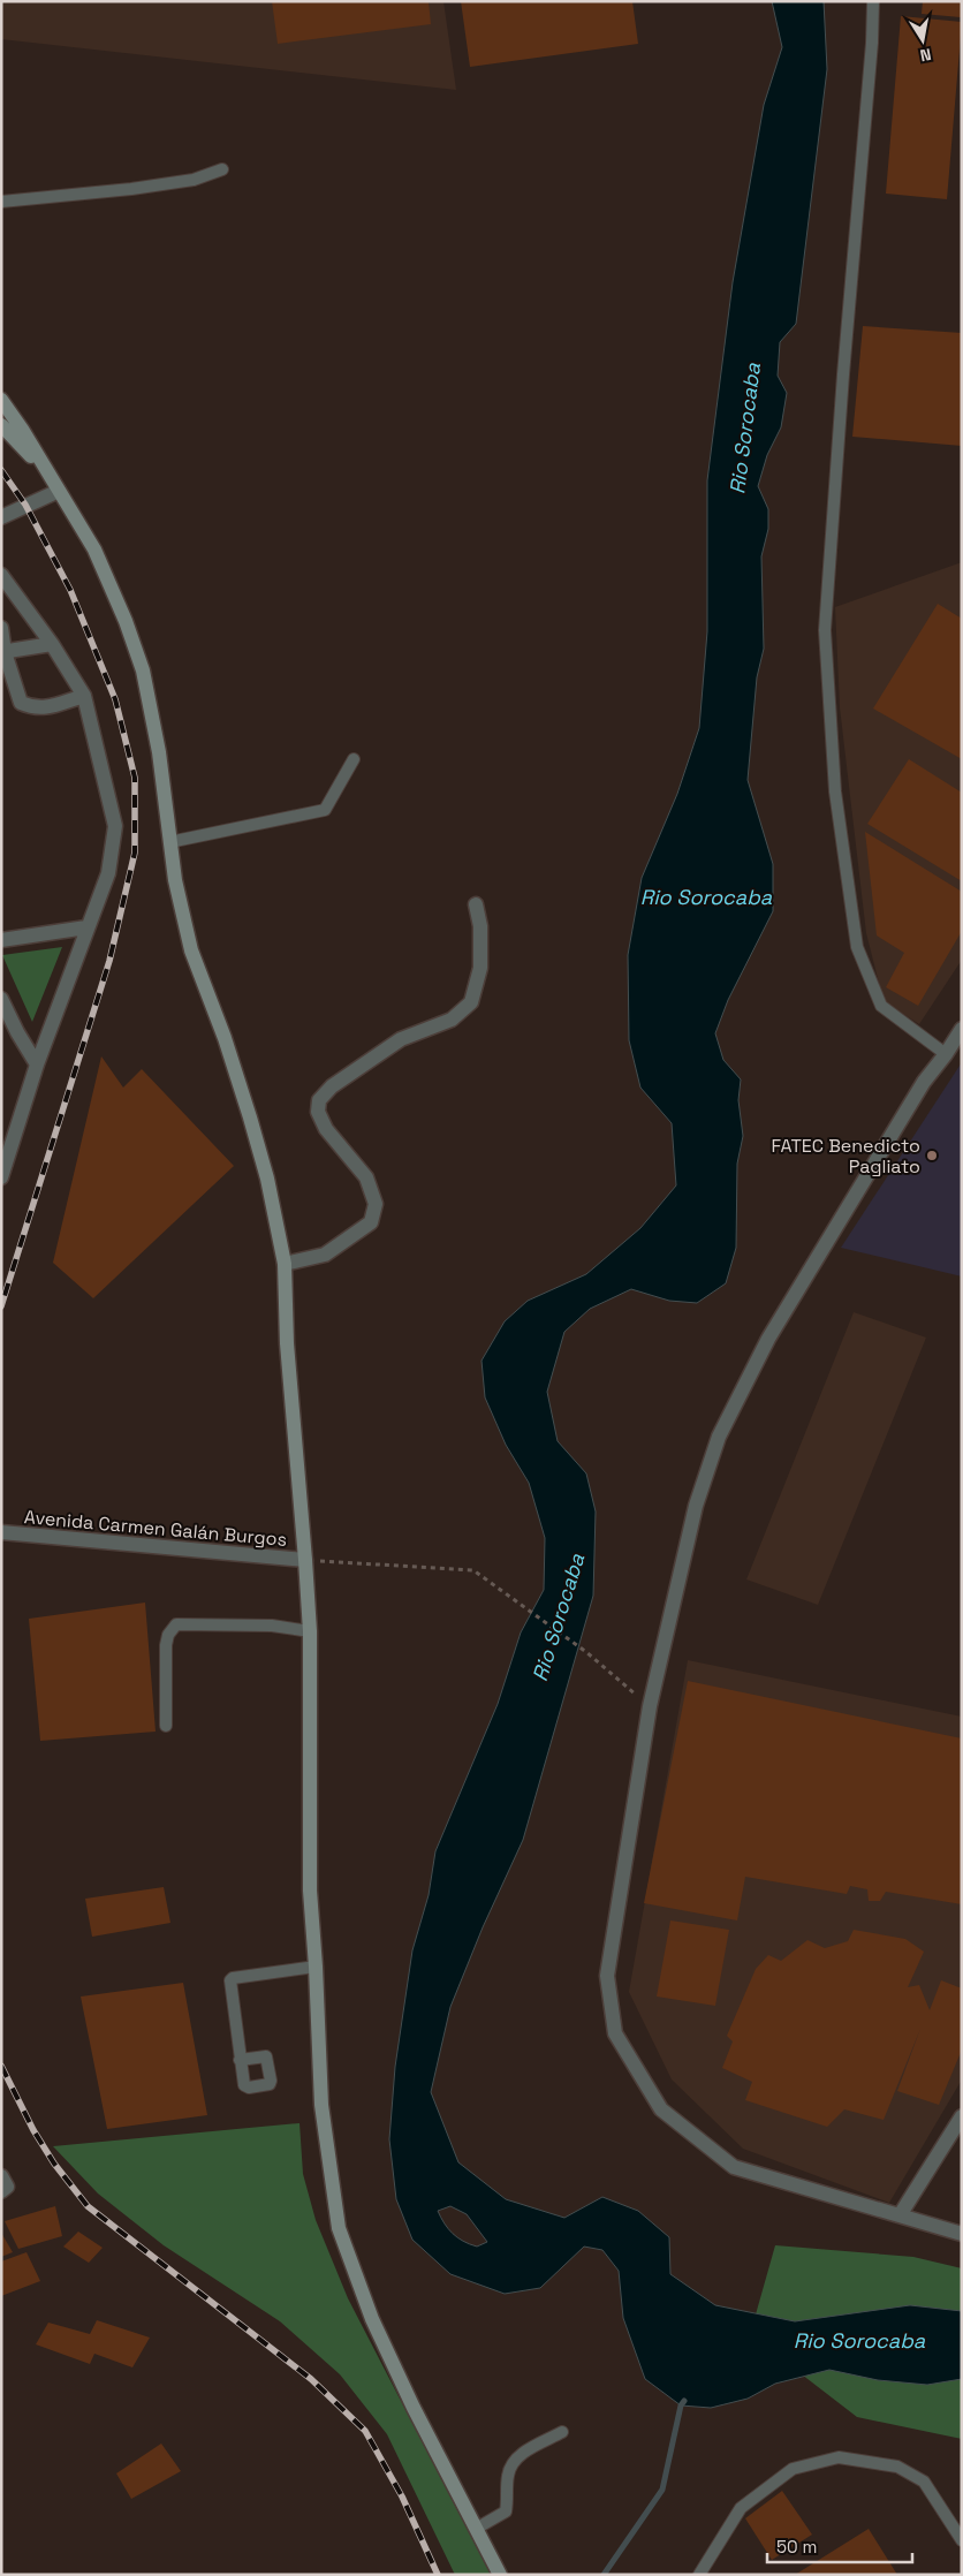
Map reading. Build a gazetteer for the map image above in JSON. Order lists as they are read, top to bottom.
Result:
{
  "streets": {
    "street": ["Avenida Carmen Galán Burgos"]
  },
  "water": ["Rio Sorocaba"],
  "places": ["FATEC Benedicto Pagliato"],
  "scale_bar": "50 m",
  "north": "bottom"
}
